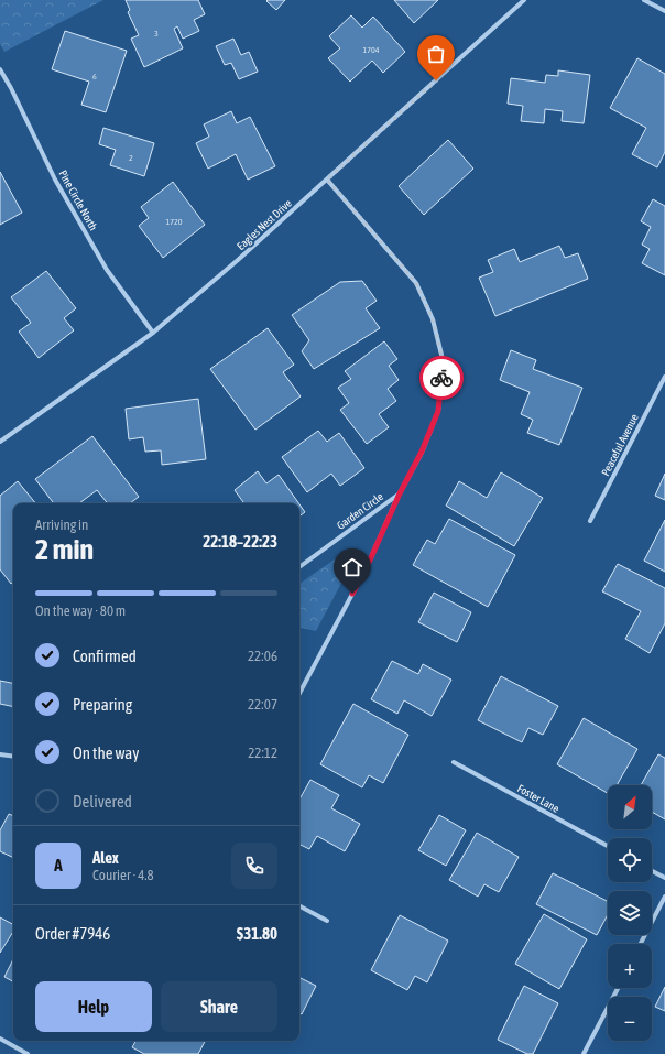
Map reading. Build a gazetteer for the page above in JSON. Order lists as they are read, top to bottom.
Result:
{
  "streets": {
    "street": [
      "Pine Circle North",
      "Eagles Nest Drive",
      "Peaceful Avenue",
      "Garden Circle",
      "Foster Lane"
    ]
  },
  "crossings": [
    ["Pine Circle North", "Eagles Nest Drive"],
    ["Eagles Nest Drive", "Garden Circle"]
  ],
  "house_numbers": [
    "3",
    "1704",
    "6",
    "2",
    "1720"
  ],
  "north": "top right",
  "page": {
    "heading": ["2 min", "Arriving in", "22:18–22:23"],
    "panel": [
      "Alex",
      "Courier · 4.8",
      "Order #7946",
      "$31.80"
    ],
    "bar": "On the way · 80 m",
    "list": [
      ["Confirmed", "22:06"],
      ["Preparing", "22:07"],
      ["On the way", "22:12"],
      "Delivered"
    ],
    "map_buttons": ["+", "−"],
    "round": "A",
    "buttons": ["Help", "Share"]
  }
}
